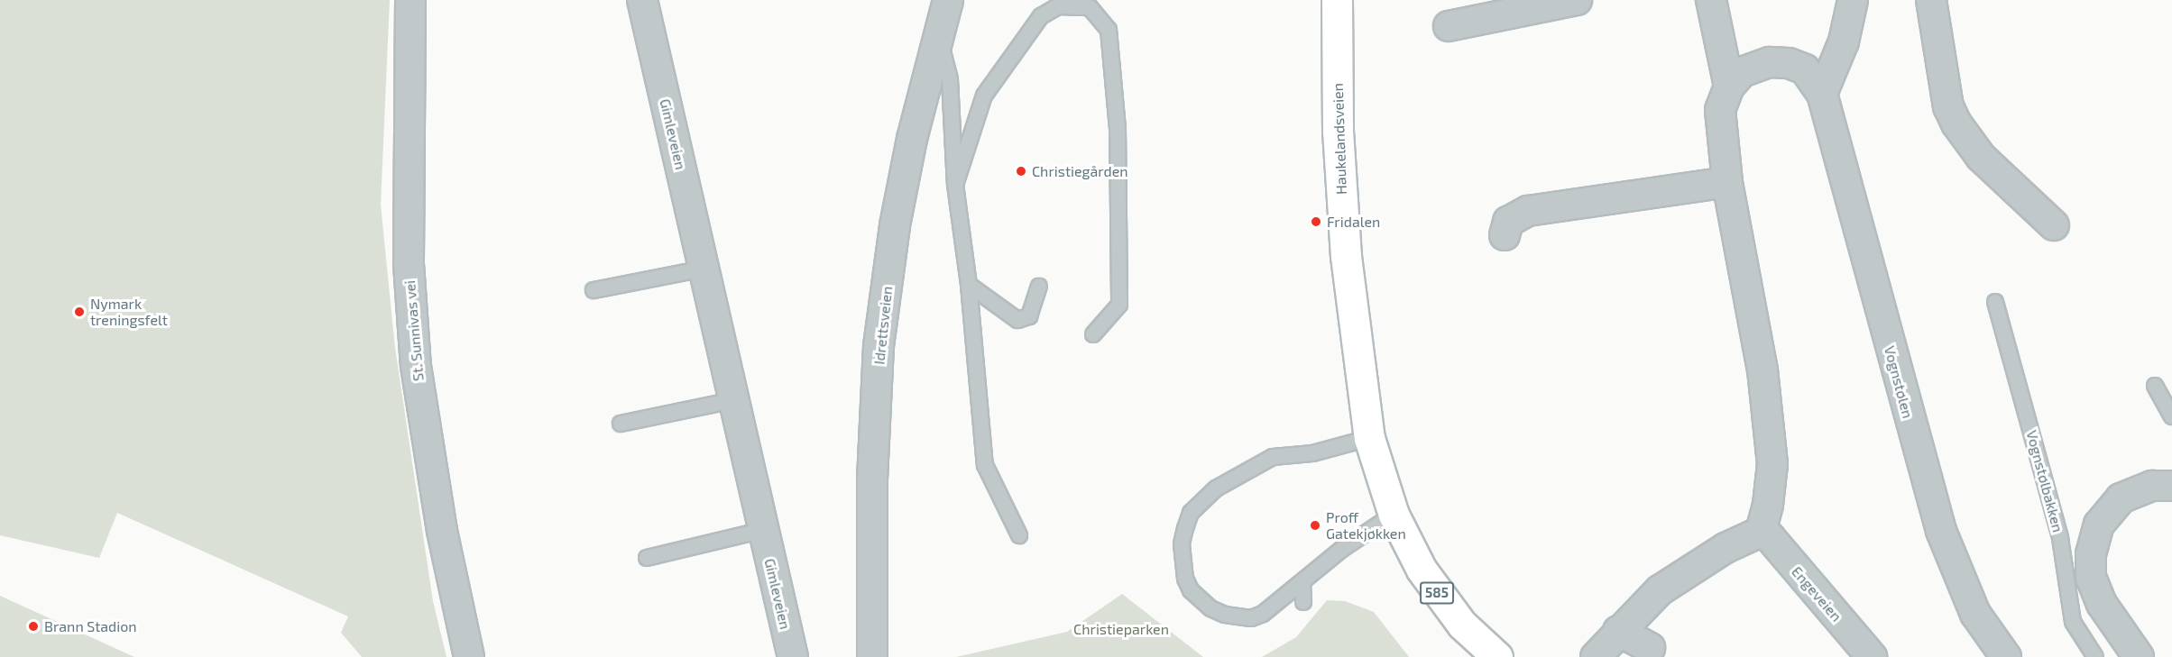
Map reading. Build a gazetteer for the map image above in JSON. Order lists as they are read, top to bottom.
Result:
{
  "streets": {
    "main road": ["Haukelandsveien", "585"],
    "street": [
      "Gimleveien",
      "Idrettsveien",
      "St. Sunnivas vei",
      "Vognstølen",
      "Engeveien"
    ],
    "lane": ["Vognstølbakken"]
  },
  "crossings": [
    ["Haukelandsveien", "585"],
    ["Vognstølen", "Engeveien"]
  ],
  "parks": ["Christieparken"],
  "places": [
    "Christiegården",
    "Fridalen",
    "Nymark treningsfelt",
    "Proff Gatekjøkken",
    "Brann Stadion"
  ]
}
